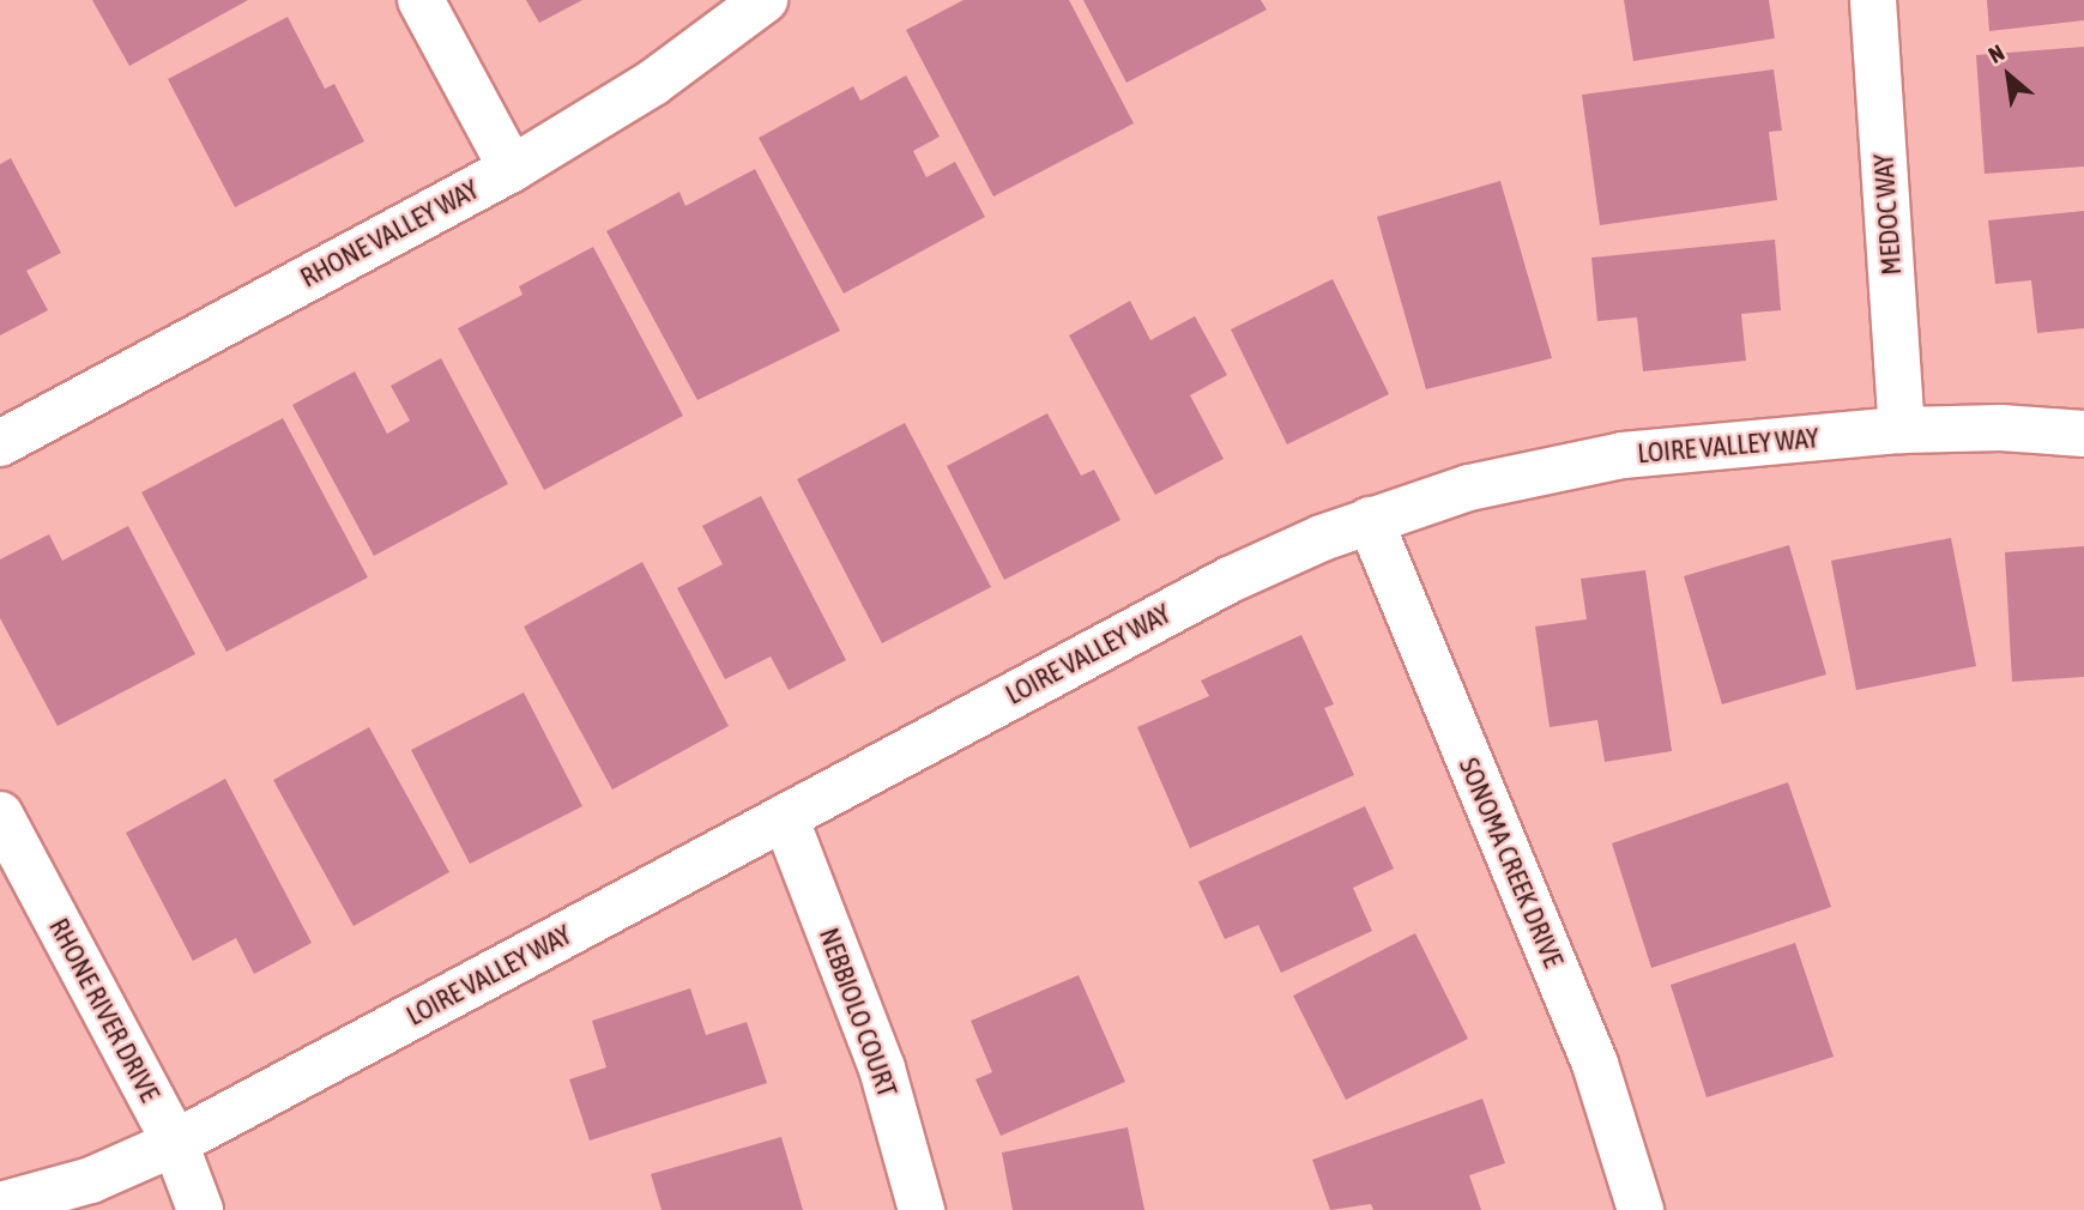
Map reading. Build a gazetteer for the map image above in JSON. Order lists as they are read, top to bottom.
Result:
{
  "streets": {
    "street": [
      "MEDOC WAY",
      "RHONE VALLEY WAY",
      "LOIRE VALLEY WAY",
      "SONOMA CREEK DRIVE",
      "RHONE RIVER DRIVE",
      "NEBBIOLO COURT"
    ]
  },
  "crossings": [
    ["MEDOC WAY", "LOIRE VALLEY WAY"],
    ["LOIRE VALLEY WAY", "SONOMA CREEK DRIVE"],
    ["LOIRE VALLEY WAY", "RHONE RIVER DRIVE"],
    ["LOIRE VALLEY WAY", "NEBBIOLO COURT"]
  ],
  "north": "top left"
}
